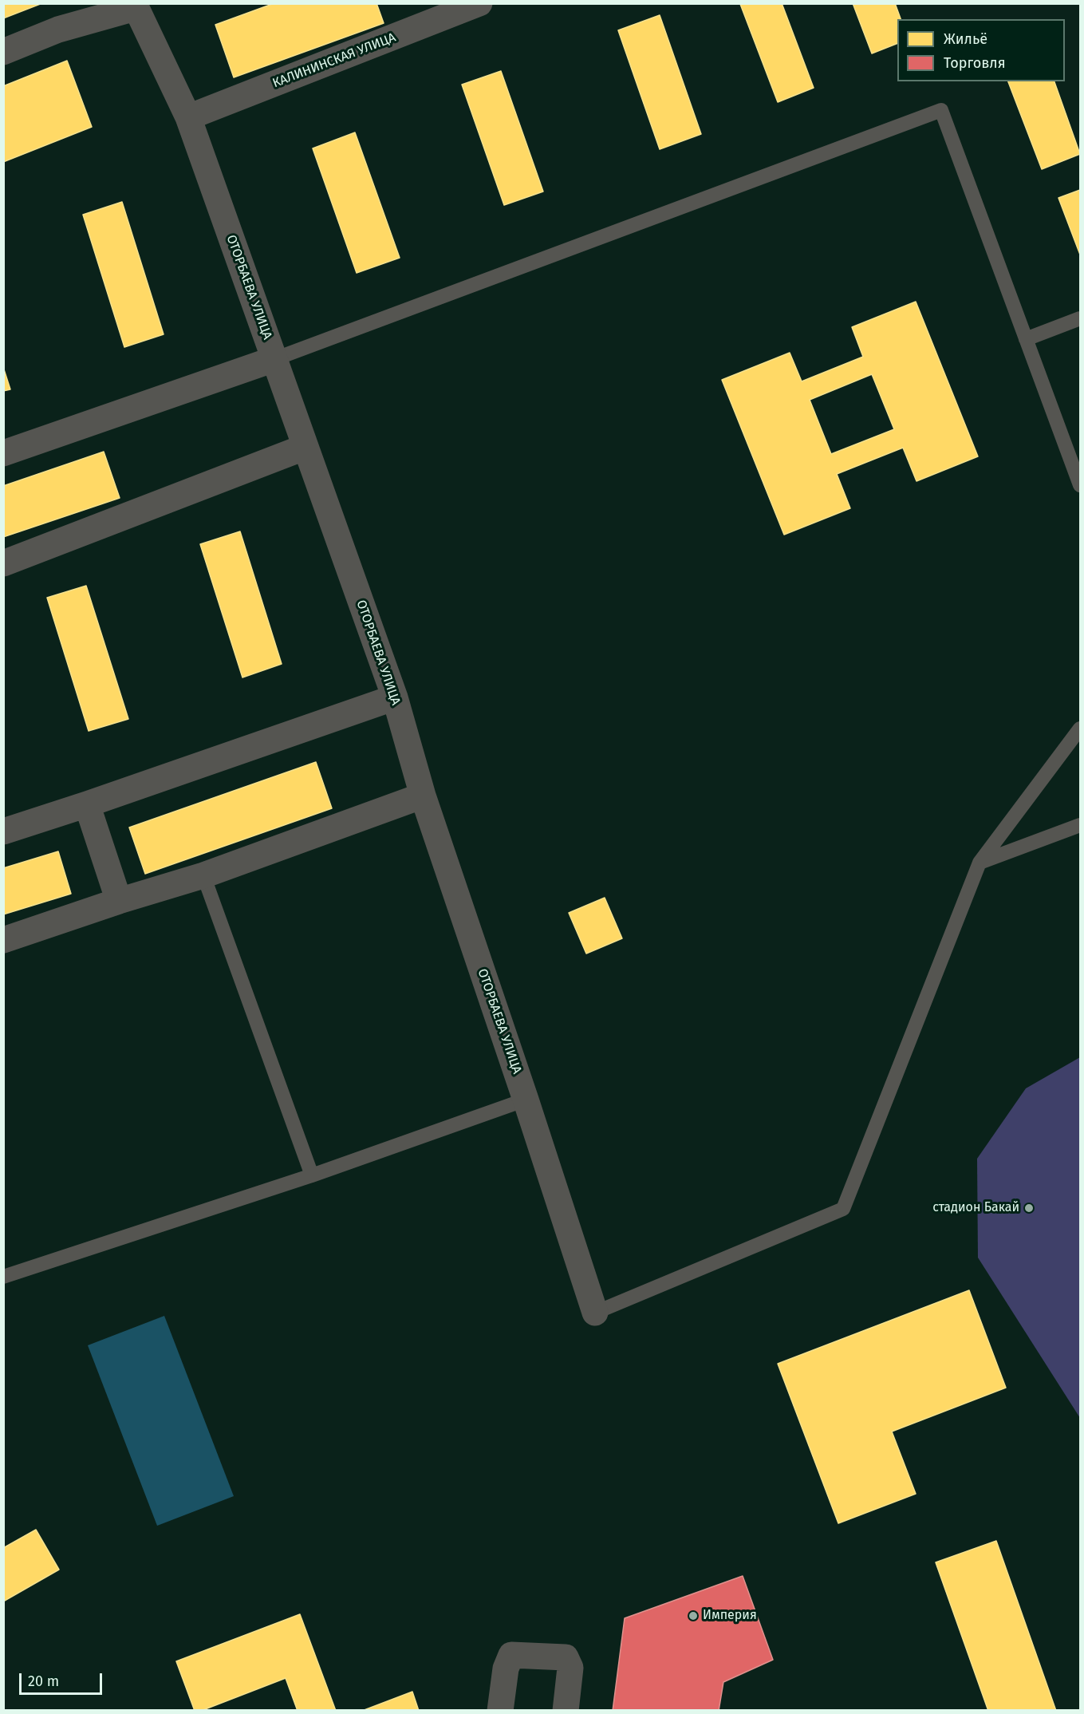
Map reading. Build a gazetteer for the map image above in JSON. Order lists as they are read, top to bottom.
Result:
{
  "streets": {
    "street": ["КАЛИНИНСКАЯ УЛИЦА", "ОТОРБАЕВА УЛИЦА"]
  },
  "crossings": [
    ["КАЛИНИНСКАЯ УЛИЦА", "ОТОРБАЕВА УЛИЦА"]
  ],
  "places": ["стадион Бакай", "Империя"],
  "legend": ["Жильё", "Торговля"],
  "scale_bar": "20 m"
}
